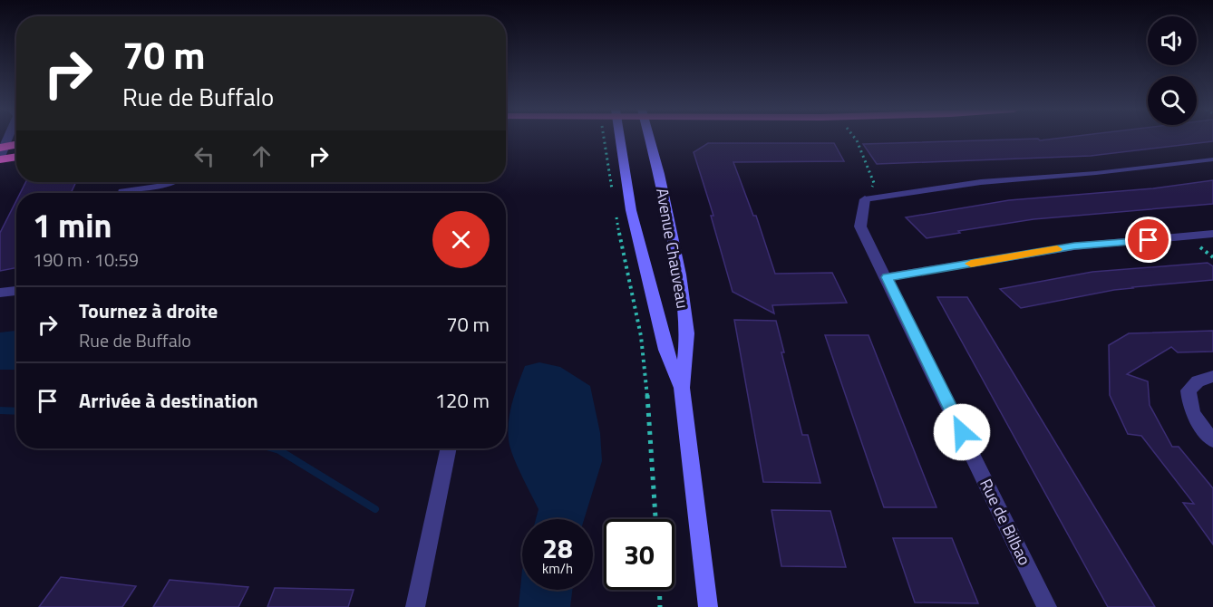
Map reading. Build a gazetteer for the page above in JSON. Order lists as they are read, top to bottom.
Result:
{
  "streets": {
    "main road": ["Avenue Chauveau"],
    "street": ["Rue de Bilbao"]
  },
  "page": {
    "turn": ["70 m", "Rue de Buffalo"],
    "heading": ["1 min", "190 m · 10:59"],
    "list": [
      {
        "name": "Tournez à droite",
        "note": "Rue de Buffalo",
        "value": "70 m"
      },
      {
        "name": "Arrivée à destination",
        "value": "120 m"
      }
    ],
    "speed": "28 km/h",
    "limit": "30"
  }
}
